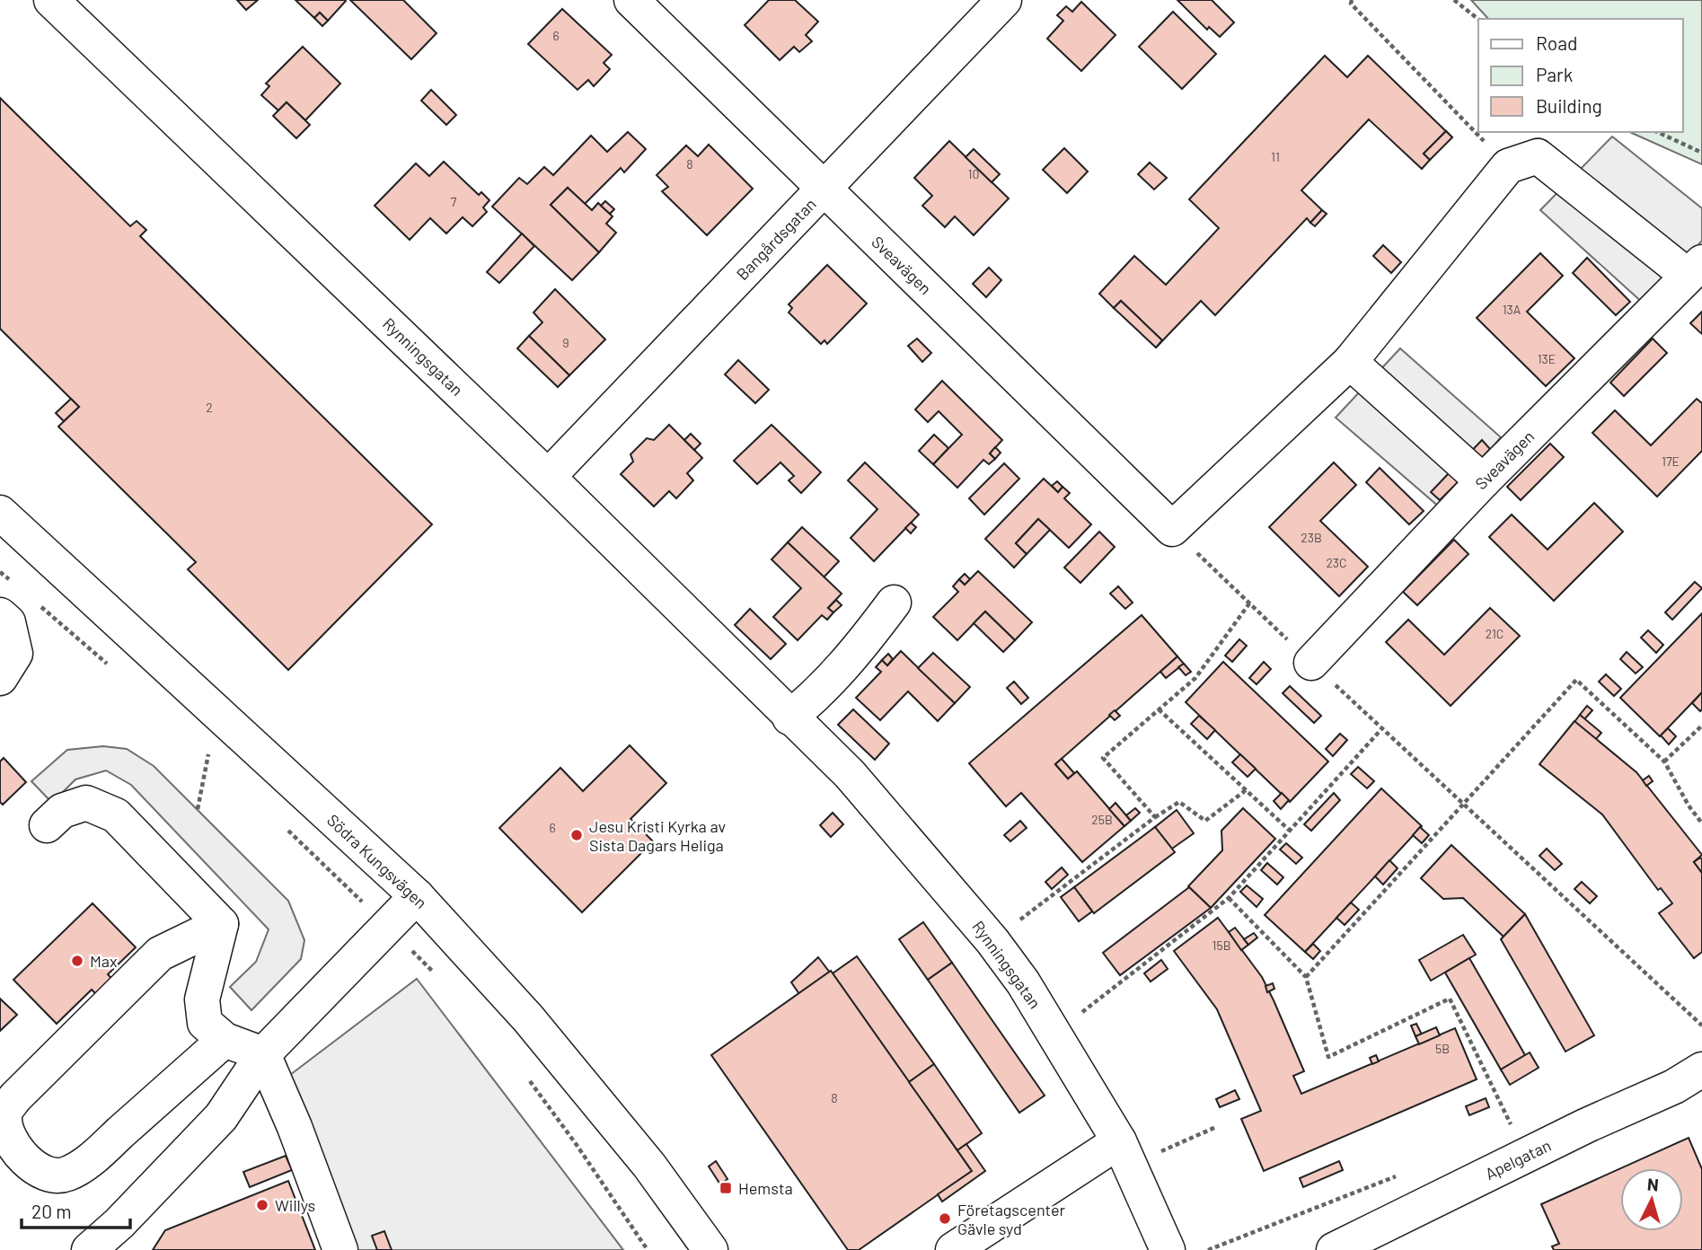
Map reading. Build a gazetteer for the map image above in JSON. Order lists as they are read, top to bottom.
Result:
{
  "streets": {
    "street": [
      "Bangårdsgatan",
      "Sveavägen",
      "Rynningsgatan",
      "Södra Kungsvägen",
      "Apelgatan"
    ]
  },
  "crossings": [
    ["Bangårdsgatan", "Sveavägen"],
    ["Bangårdsgatan", "Rynningsgatan"]
  ],
  "places": {
    "other": [
      "Jesu Kristi Kyrka av Sista Dagars Heliga",
      "Max",
      "Willys",
      "Företagscenter Gävle syd"
    ],
    "transit": ["Hemsta"]
  },
  "house_numbers": [
    "6",
    "11",
    "8",
    "10",
    "7",
    "13A",
    "9",
    "13E",
    "2",
    "17E",
    "23B",
    "23C",
    "21C",
    "25B",
    "6",
    "15B",
    "5B",
    "8"
  ],
  "legend": ["Road", "Park", "Building"],
  "scale_bar": "20 m",
  "north": "top"
}
